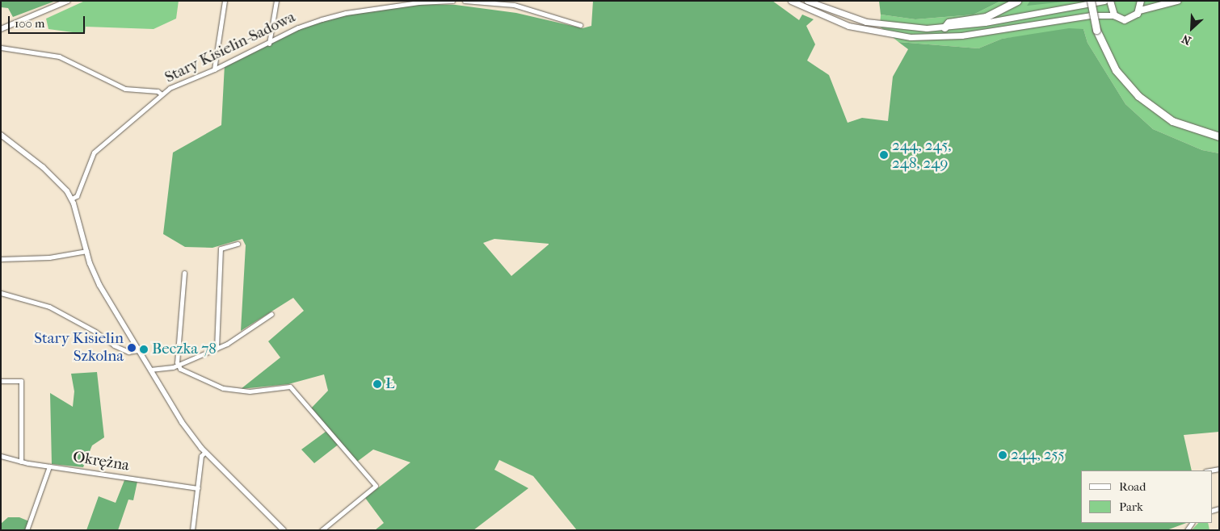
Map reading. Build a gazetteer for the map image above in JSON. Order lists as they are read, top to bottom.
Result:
{
  "streets": {
    "street": ["Stary Kisielin-Sadowa", "Okrężna"]
  },
  "places": [
    "244, 245, 248, 249",
    "Stary Kisielin Szkolna",
    "Beczka 78",
    "Ł",
    "244, 255"
  ],
  "legend": ["Road", "Park"],
  "scale_bar": "100 m",
  "north": "bottom left"
}
